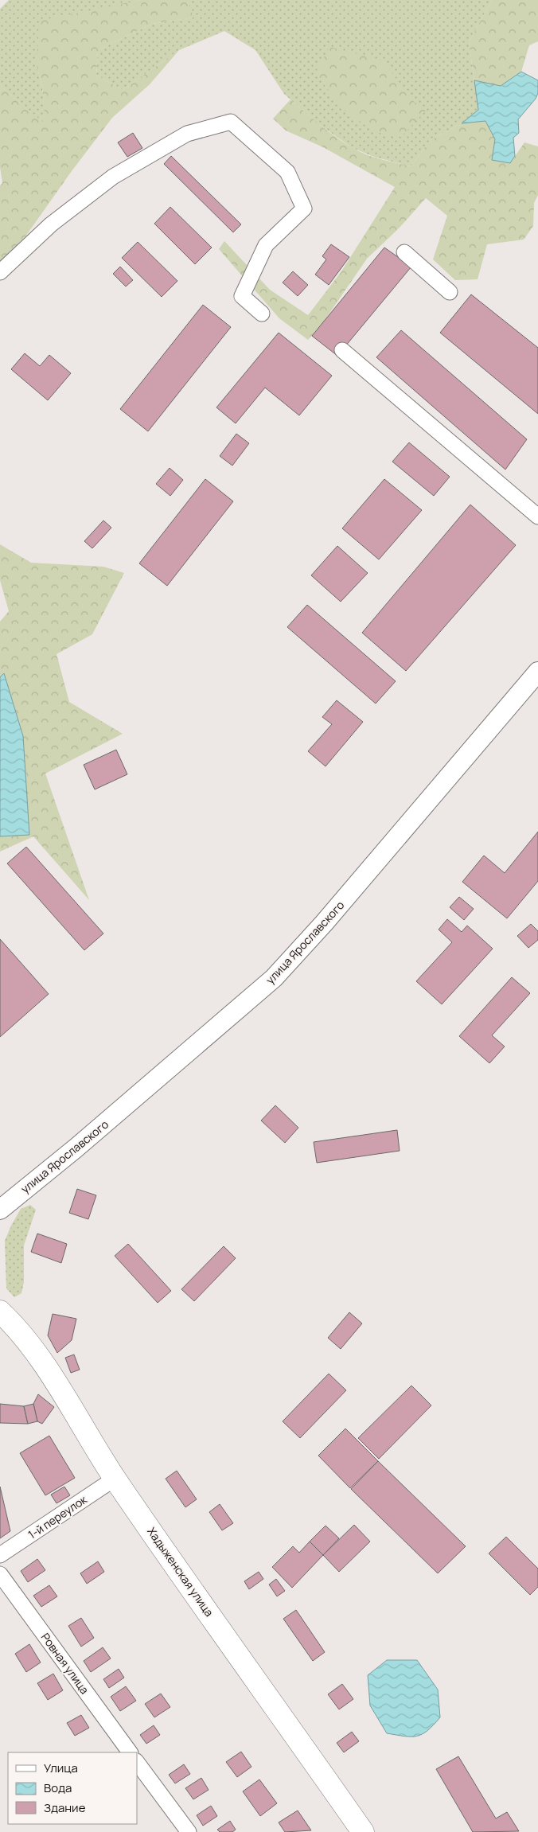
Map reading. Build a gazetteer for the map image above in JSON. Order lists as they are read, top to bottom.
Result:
{
  "streets": {
    "main road": ["Хадыженская улица"],
    "street": ["улица Ярославского", "1-й переулок", "Ровная улица"]
  },
  "crossings": [
    ["1-й переулок", "Хадыженская улица"]
  ],
  "legend": ["Улица", "Вода", "Здание"]
}
